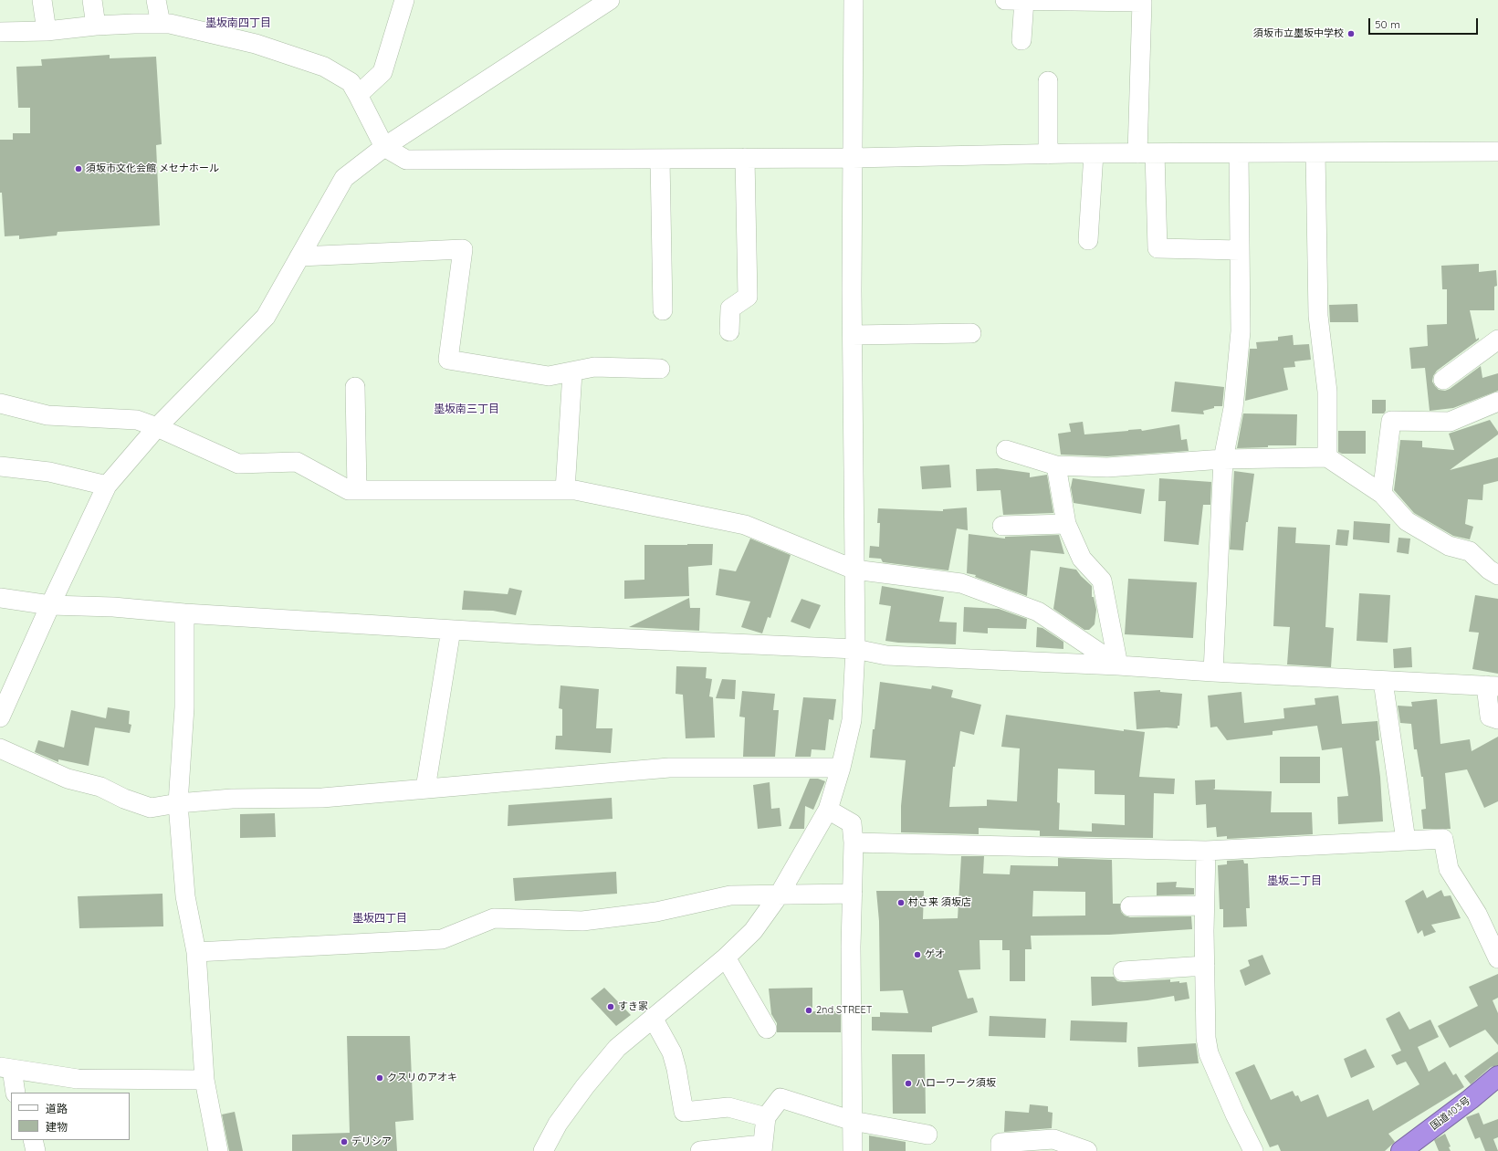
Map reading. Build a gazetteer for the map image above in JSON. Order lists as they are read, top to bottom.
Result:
{
  "streets": {
    "highway": ["国道403号"]
  },
  "districts": [
    "墨坂南四丁目",
    "墨坂南三丁目",
    "墨坂二丁目",
    "墨坂四丁目"
  ],
  "places": [
    "須坂市立墨坂中学校",
    "須坂市文化会館 メセナホール",
    "村さ来 須坂店",
    "ゲオ",
    "すき家",
    "2nd STREET",
    "クスリのアオキ",
    "ハローワーク須坂",
    "デリシア"
  ],
  "legend": ["道路", "建物"],
  "scale_bar": "50 m"
}
